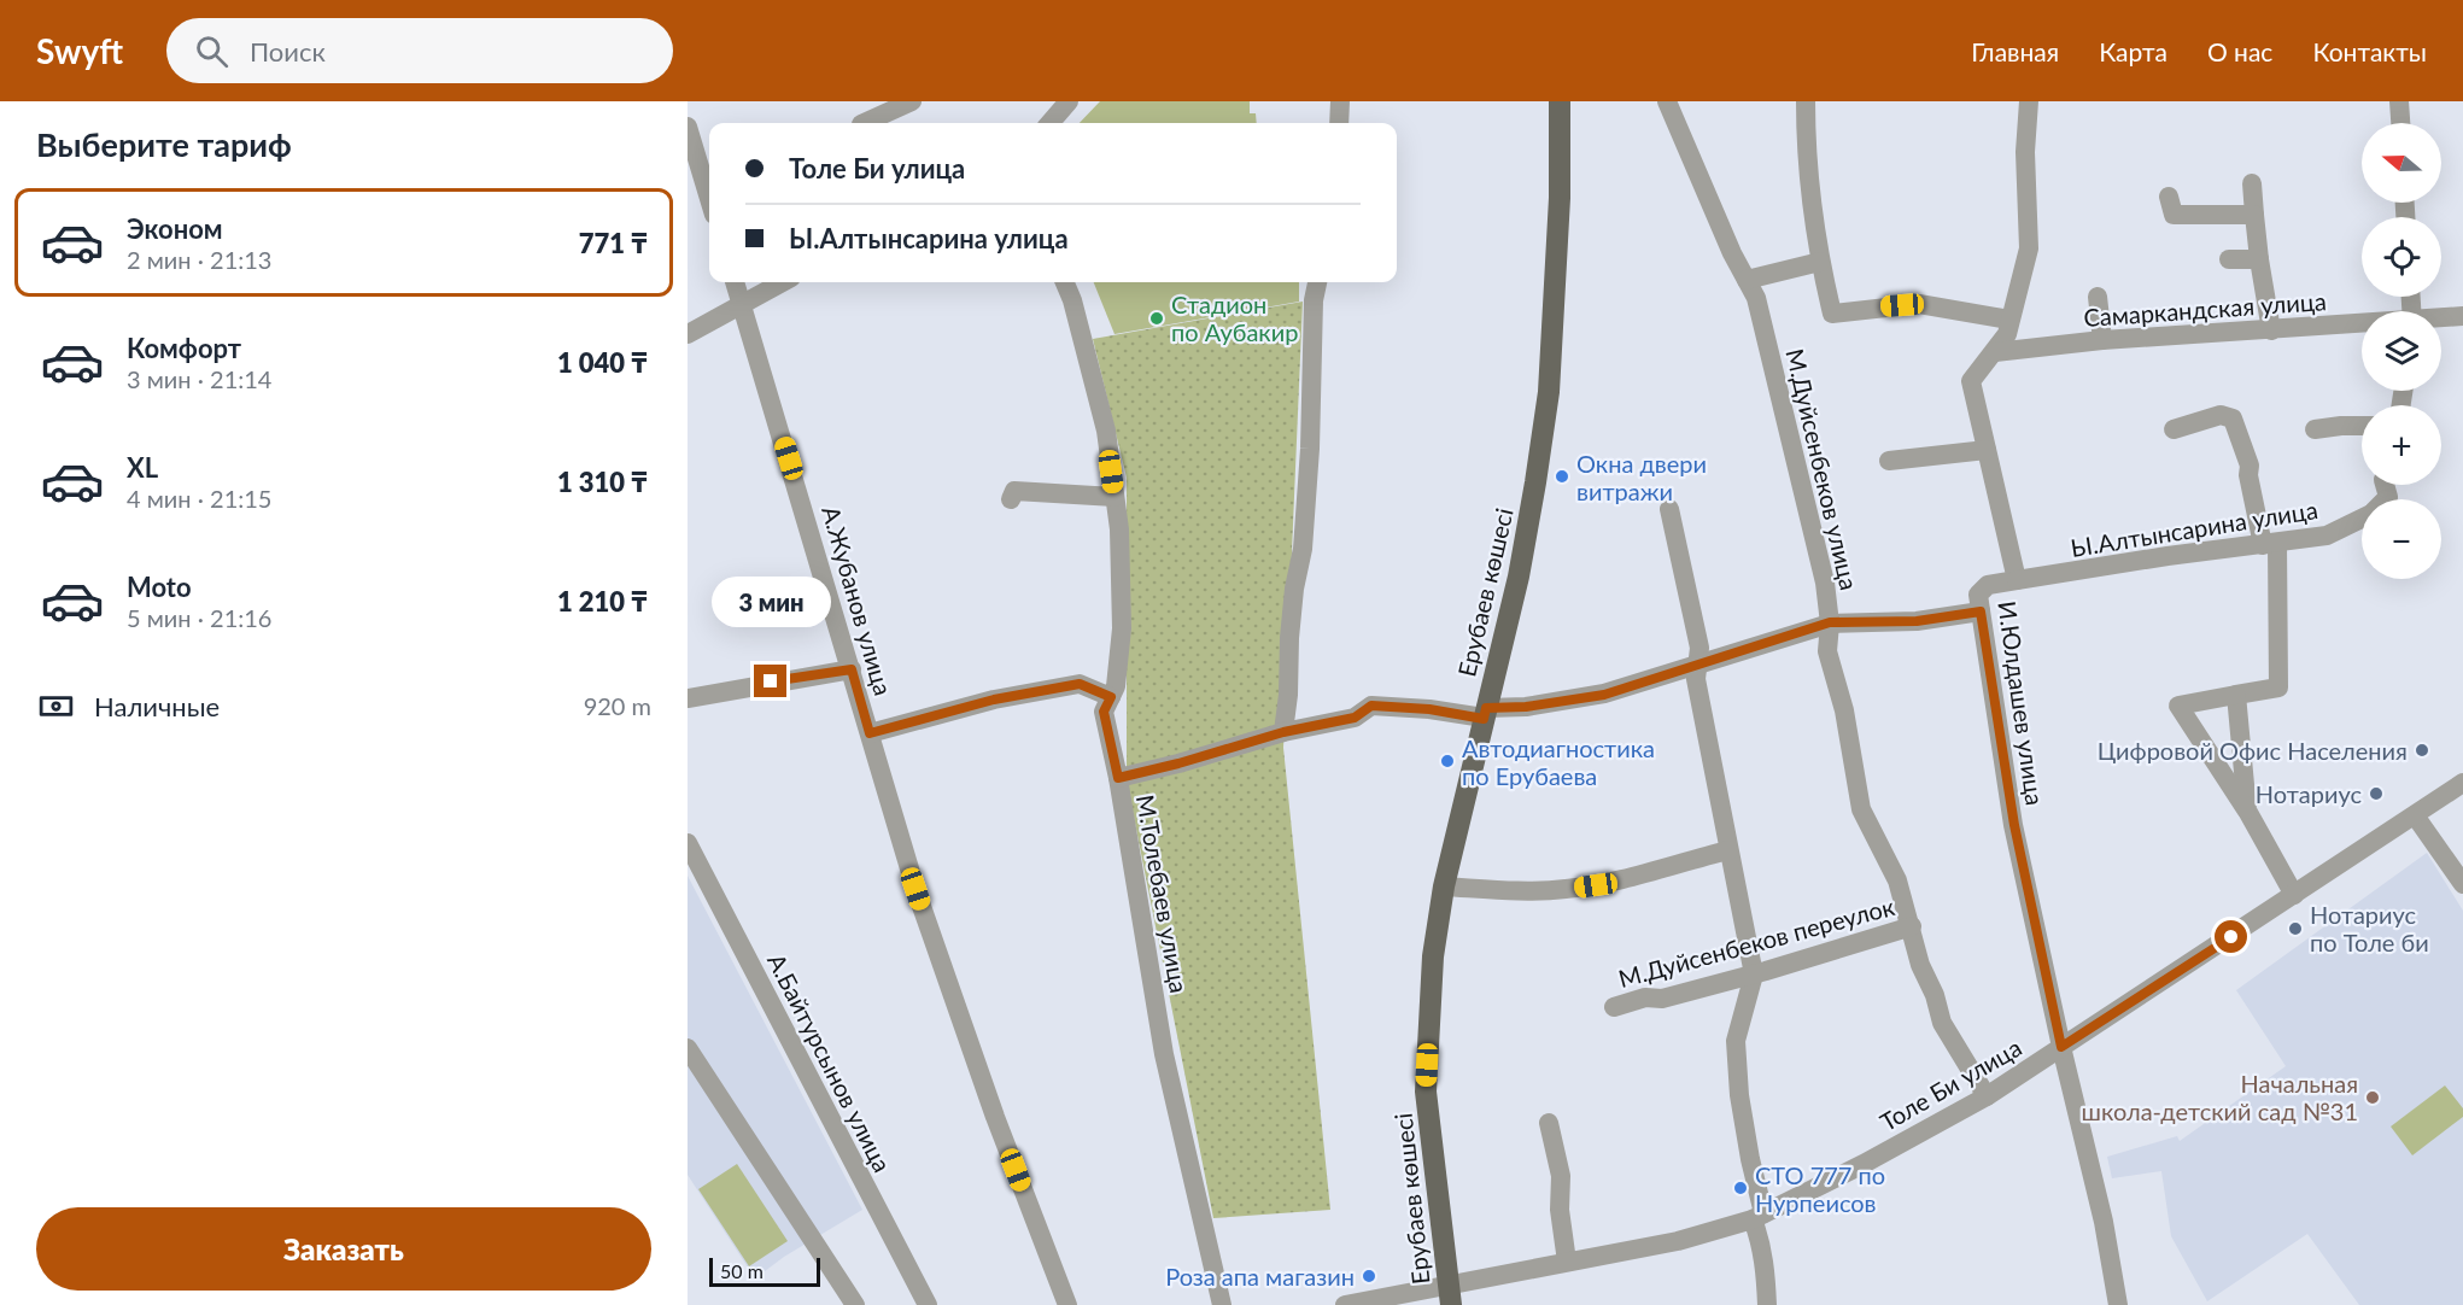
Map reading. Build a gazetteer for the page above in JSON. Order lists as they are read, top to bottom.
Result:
{
  "streets": {
    "main road": ["Ерубаев көшесі"],
    "street": [
      "Самаркандская улица",
      "М.Дуйсенбеков улица",
      "Ы.Алтынсарина улица",
      "А.Жубанов улица",
      "И.Юлдашев улица",
      "М.Толебаев улица",
      "М.Дуйсенбеков переулок",
      "А.Байтурсынов улица",
      "Толе Би улица"
    ]
  },
  "crossings": [
    ["Самаркандская улица", "И.Юлдашев улица"],
    ["М.Дуйсенбеков улица", "М.Дуйсенбеков переулок"],
    ["М.Дуйсенбеков улица", "Толе Би улица"],
    ["Ы.Алтынсарина улица", "И.Юлдашев улица"],
    ["Ерубаев көшесі", "Толе Би улица"],
    ["И.Юлдашев улица", "Толе Би улица"]
  ],
  "places": [
    "Стадион по Аубакир",
    "Окна двери витражи",
    "Цифровой Офис Населения",
    "Автодиагностика по Ерубаева",
    "Нотариус",
    "Нотариус по Толе би",
    "Начальная школа-детский сад №31",
    "СТО 777 по Нурпеисов",
    "Роза апа магазин"
  ],
  "scale_bar": "50 m",
  "north": "left",
  "page": {
    "header": "Swyft",
    "search": "Поиск",
    "nav": [
      "Главная",
      "Карта",
      "О нас",
      "Контакты"
    ],
    "heading": "Выберите тариф",
    "map_buttons": ["+", "−"],
    "banner": ["Толе Би улица", "Ы.Алтынсарина улица"],
    "list": [
      {
        "name": "Эконом",
        "note": "2 мин · 21:13",
        "value": "771 ₸"
      },
      {
        "name": "Комфорт",
        "note": "3 мин · 21:14",
        "value": "1 040 ₸"
      },
      {
        "name": "XL",
        "note": "4 мин · 21:15",
        "value": "1 310 ₸"
      },
      {
        "name": "Moto",
        "note": "5 мин · 21:16",
        "value": "1 210 ₸"
      }
    ],
    "bubble": "3 мин",
    "pay": ["Наличные", "920 m"],
    "buttons": "Заказать",
    "scale": "50 m"
  }
}
